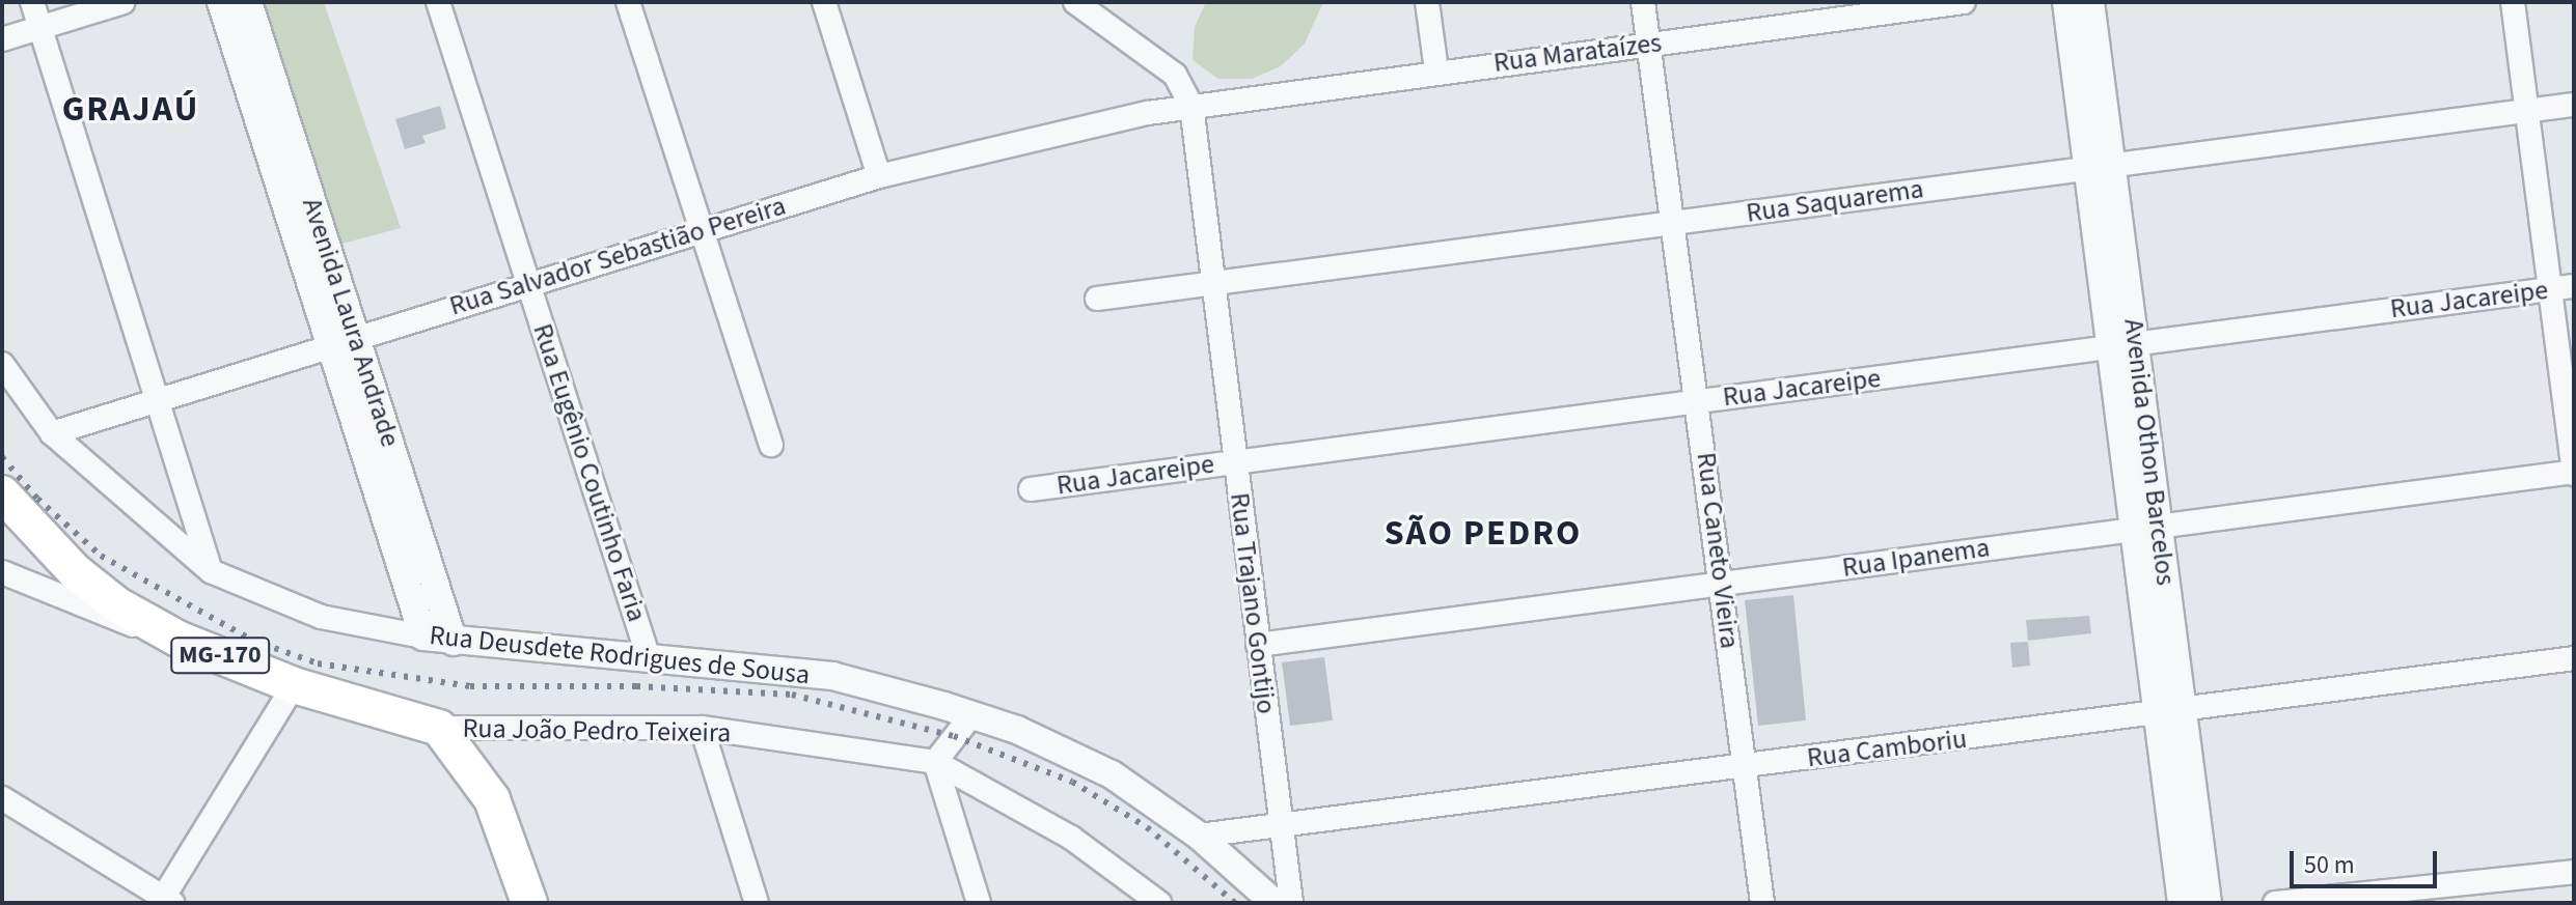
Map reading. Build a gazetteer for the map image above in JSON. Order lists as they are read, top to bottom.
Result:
{
  "streets": {
    "main road": ["MG-170"],
    "street": [
      "Rua Marataízes",
      "Rua Saquarema",
      "Rua Salvador Sebastião Pereira",
      "Rua Jacareipe",
      "Avenida Laura Andrade",
      "Avenida Othon Barcelos",
      "Rua Eugênio Coutinho Faria",
      "Rua Caneto Vieira",
      "Rua Ipanema",
      "Rua Trajano Gontijo",
      "Rua Deusdete Rodrigues de Sousa",
      "Rua João Pedro Teixeira",
      "Rua Camboriu"
    ]
  },
  "crossings": [
    ["Rua Marataízes", "Rua Salvador Sebastião Pereira"],
    ["Rua Marataízes", "Rua Caneto Vieira"],
    ["Rua Marataízes", "Rua Trajano Gontijo"],
    ["Rua Saquarema", "Avenida Othon Barcelos"],
    ["Rua Saquarema", "Rua Caneto Vieira"],
    ["Rua Saquarema", "Rua Trajano Gontijo"],
    ["Rua Salvador Sebastião Pereira", "Avenida Laura Andrade"],
    ["Rua Salvador Sebastião Pereira", "Rua Eugênio Coutinho Faria"],
    ["Rua Salvador Sebastião Pereira", "Rua Trajano Gontijo"],
    ["Rua Salvador Sebastião Pereira", "Rua Deusdete Rodrigues de Sousa"],
    ["Rua Jacareipe", "Avenida Othon Barcelos"],
    ["Rua Jacareipe", "Rua Caneto Vieira"],
    ["Rua Jacareipe", "Rua Trajano Gontijo"],
    ["Avenida Laura Andrade", "Rua Deusdete Rodrigues de Sousa"],
    ["Avenida Othon Barcelos", "Rua Ipanema"],
    ["Avenida Othon Barcelos", "Rua Camboriu"],
    ["Rua Eugênio Coutinho Faria", "Rua Deusdete Rodrigues de Sousa"],
    ["Rua Caneto Vieira", "Rua Ipanema"],
    ["Rua Caneto Vieira", "Rua Camboriu"],
    ["Rua Ipanema", "Rua Trajano Gontijo"],
    ["Rua Trajano Gontijo", "Rua Camboriu"],
    ["MG-170", "Rua João Pedro Teixeira"],
    ["Rua Deusdete Rodrigues de Sousa", "Rua Camboriu"]
  ],
  "districts": ["GRAJAÚ", "SÃO PEDRO"],
  "scale_bar": "50 m"
}
